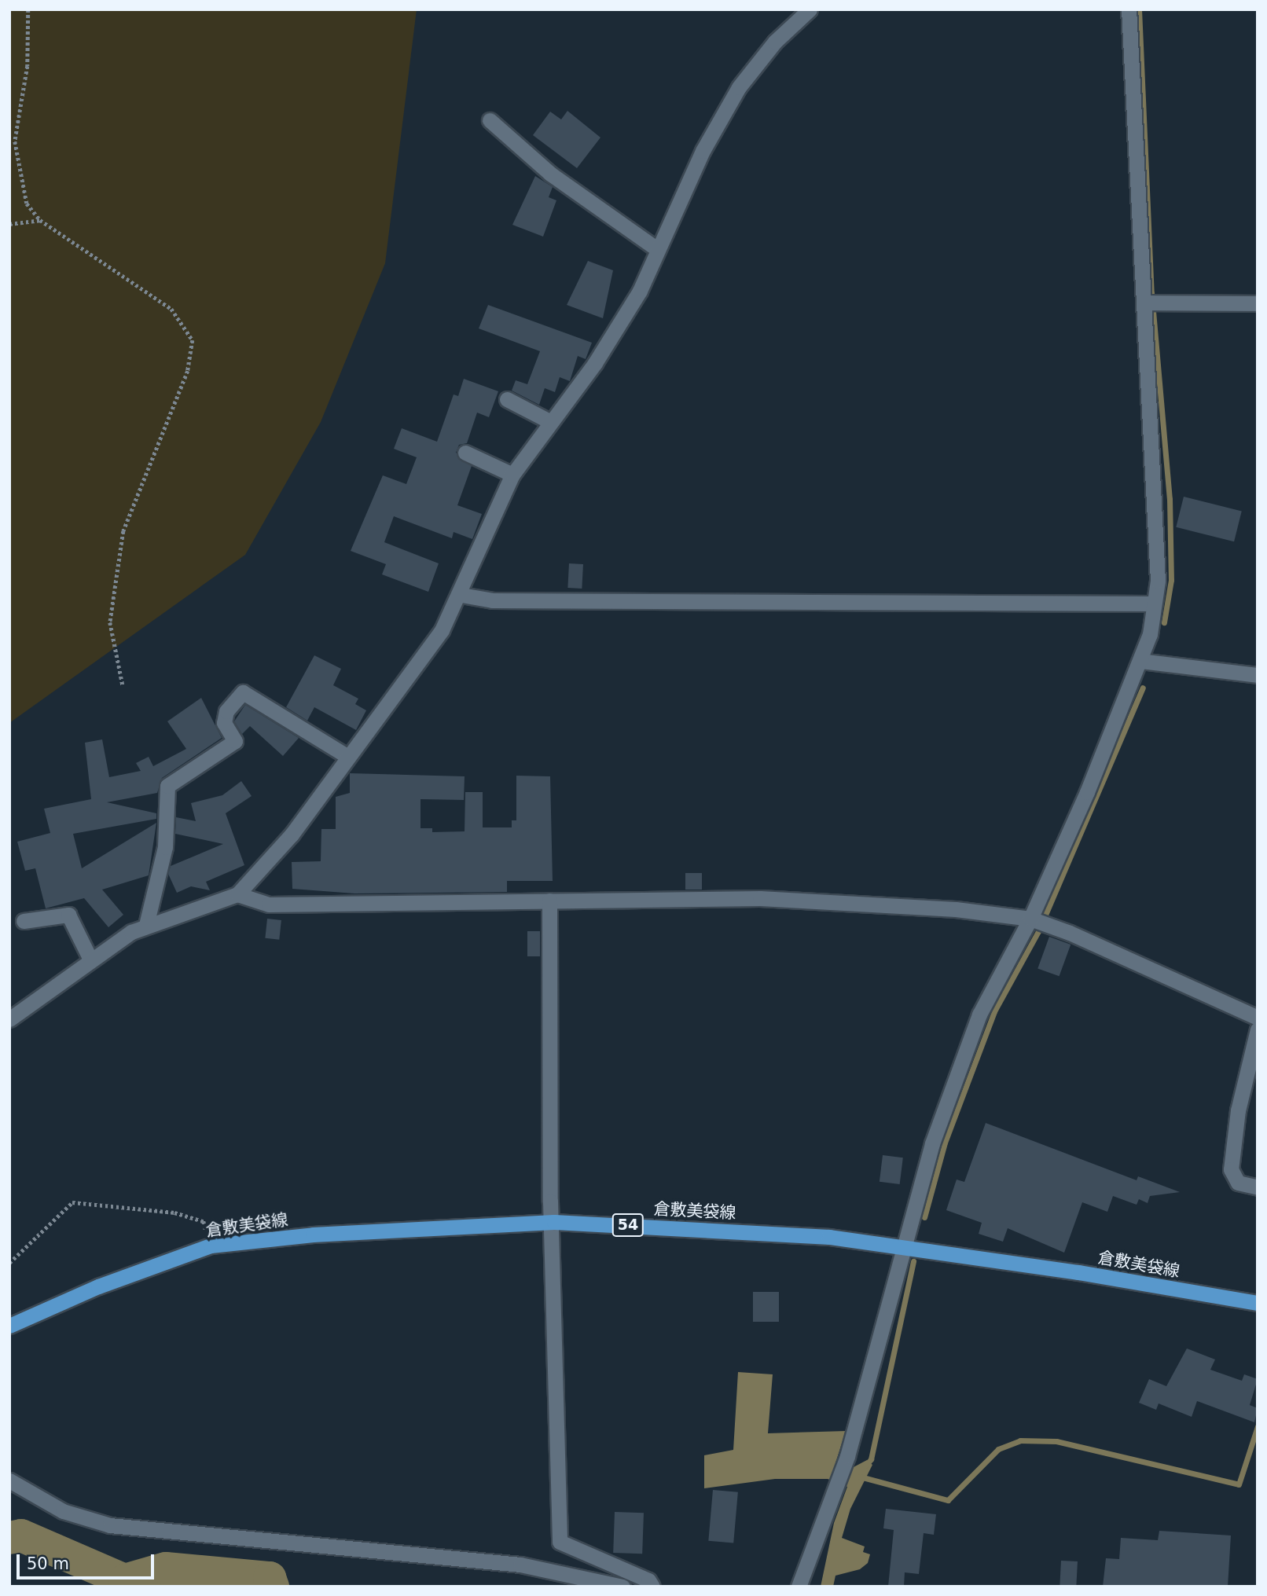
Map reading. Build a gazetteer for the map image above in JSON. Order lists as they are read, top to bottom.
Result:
{
  "streets": {
    "main road": ["倉敷美袋線", "54"]
  },
  "scale_bar": "50 m"
}
